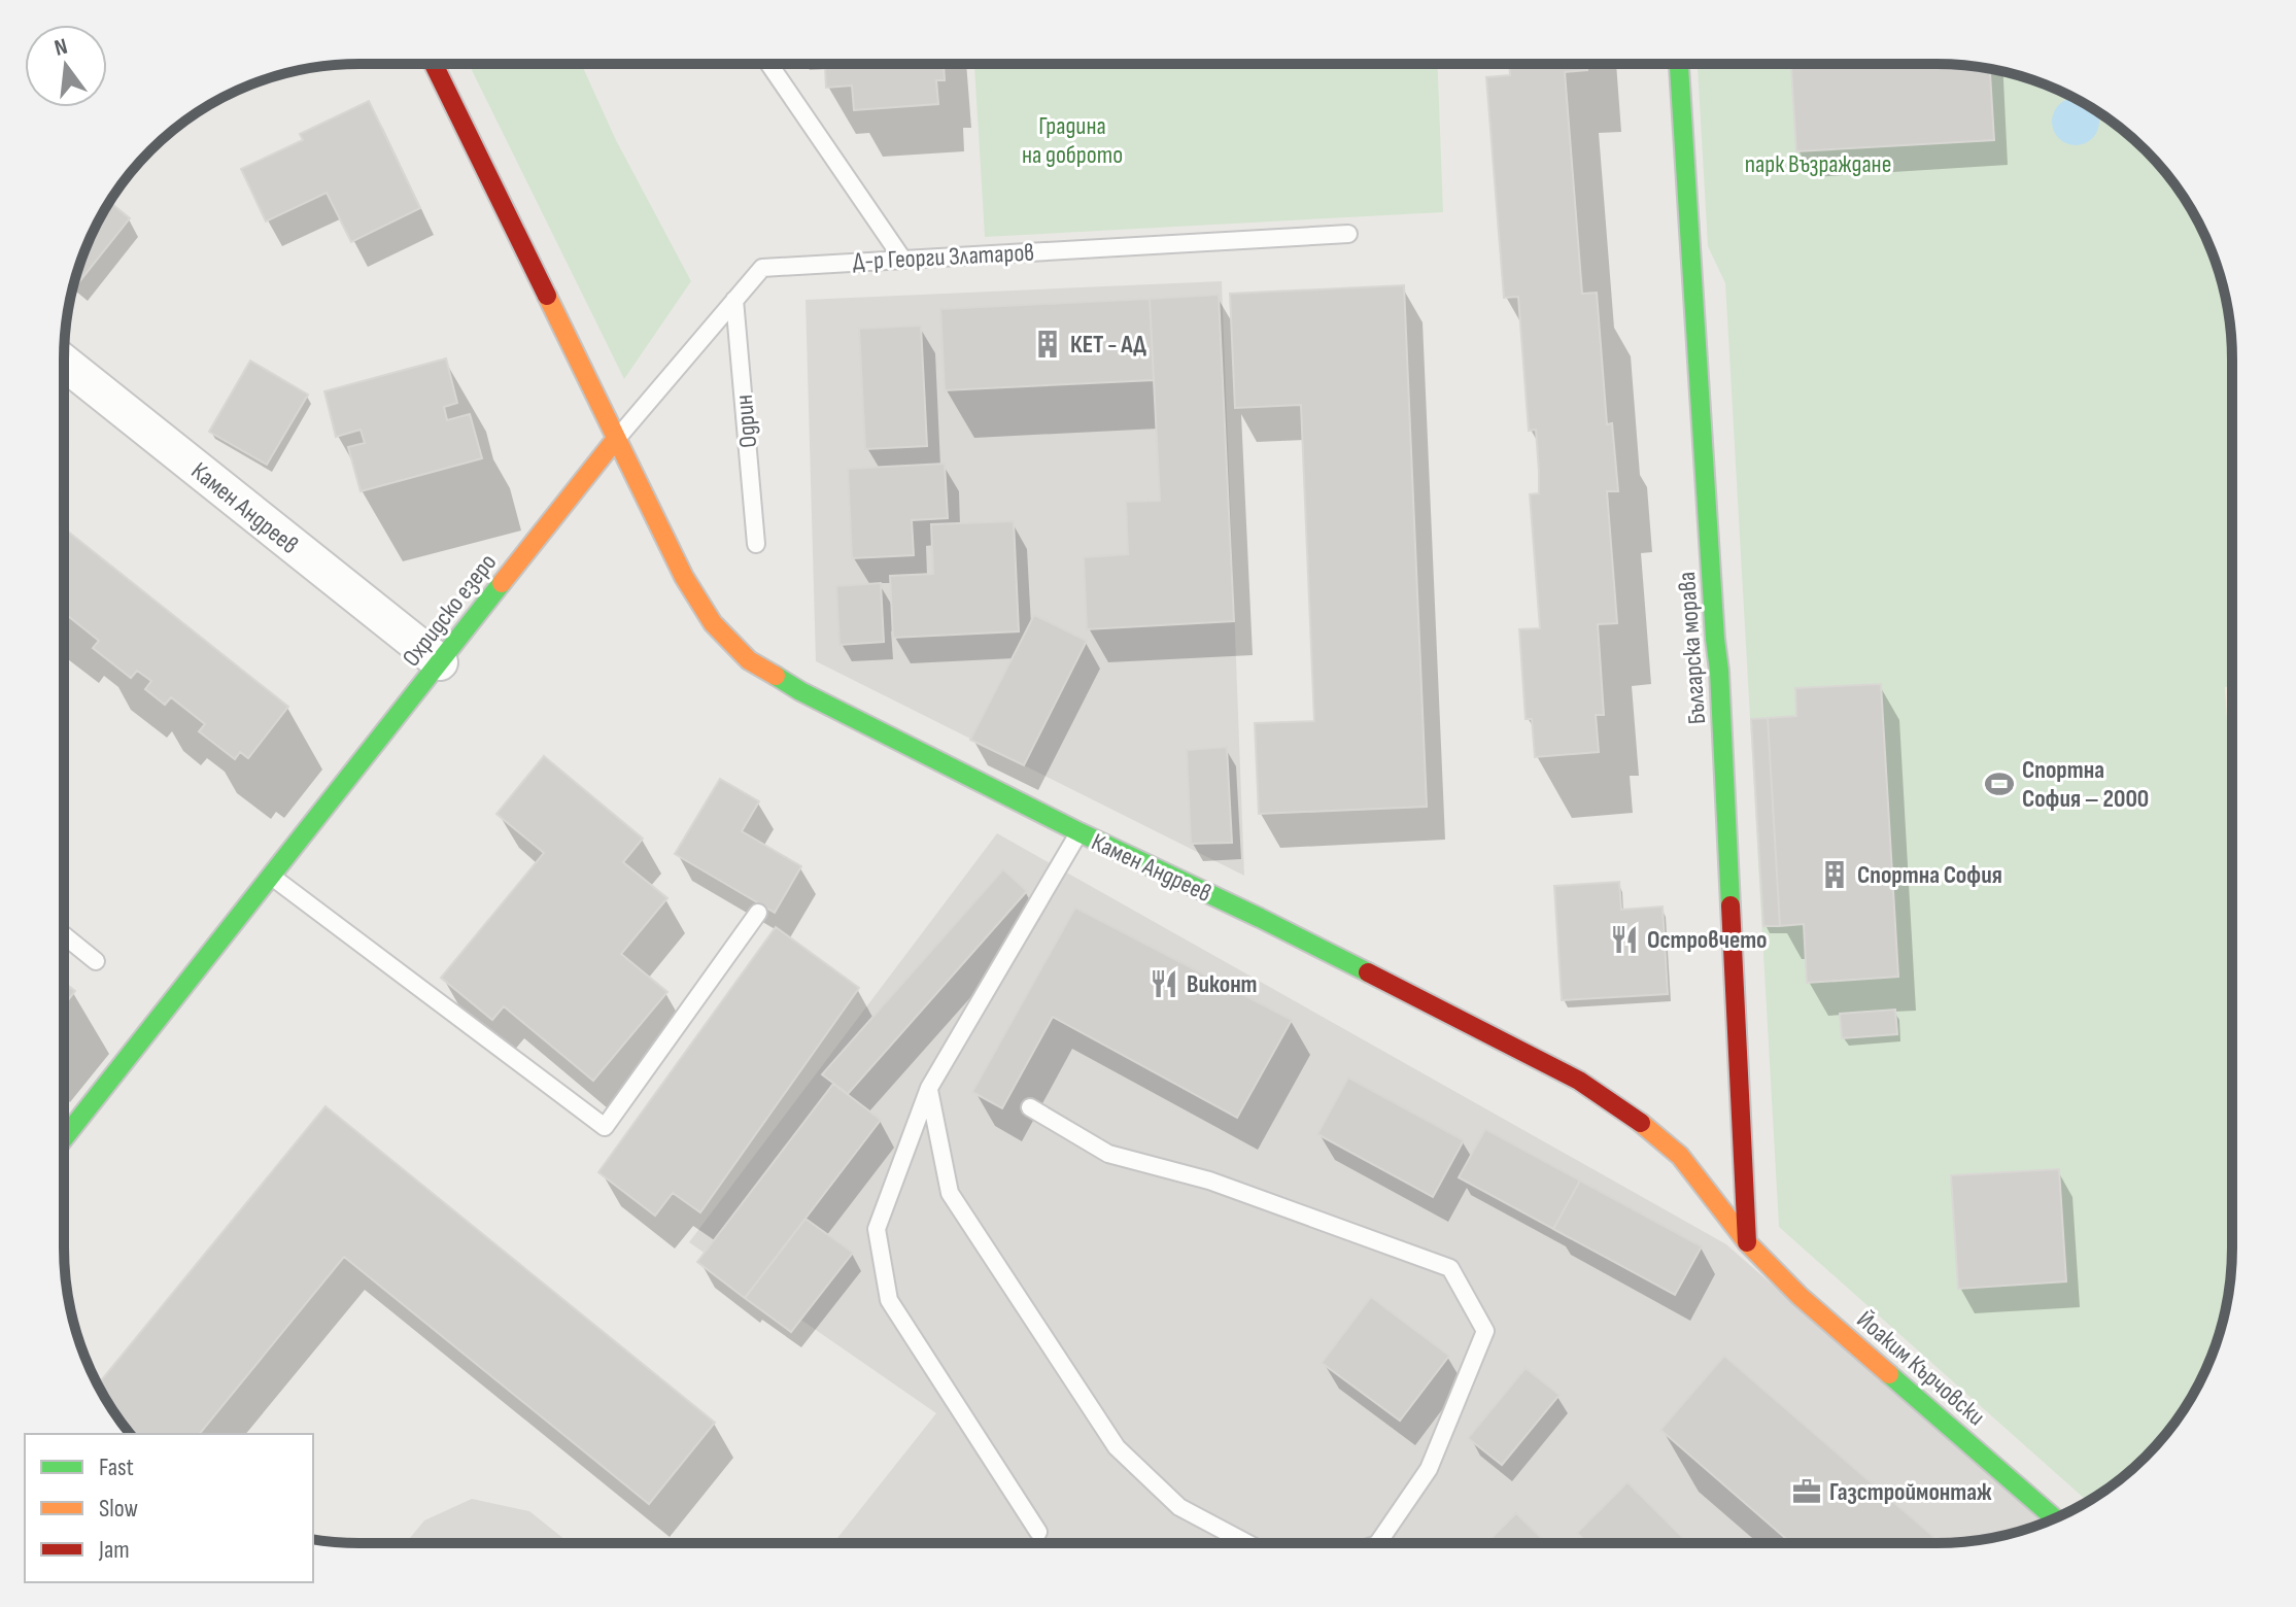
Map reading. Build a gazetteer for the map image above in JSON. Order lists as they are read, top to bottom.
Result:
{
  "streets": {
    "street": [
      "Камен Андреев",
      "Охридско езеро",
      "Българска морава",
      "Йоаким Кърчовски"
    ],
    "lane": ["Д-р Георги Златаров", "Одрин"]
  },
  "crossings": [
    ["Д-р Георги Златаров", "Одрин"],
    ["Д-р Георги Златаров", "Камен Андреев"],
    ["Д-р Георги Златаров", "Охридско езеро"],
    ["Камен Андреев", "Охридско езеро"],
    ["Камен Андреев", "Българска морава"],
    ["Камен Андреев", "Йоаким Кърчовски"],
    ["Българска морава", "Йоаким Кърчовски"]
  ],
  "parks": ["Градина на доброто", "парк Възраждане"],
  "places": {
    "building": ["КЕТ - АД", "Спортна София"],
    "sports": ["Спортна София – 2000"],
    "restaurant": ["Островчето", "Виконт"],
    "office": ["Газстроймонтаж"]
  },
  "legend": ["Fast", "Slow", "Jam"],
  "north": "top"
}
